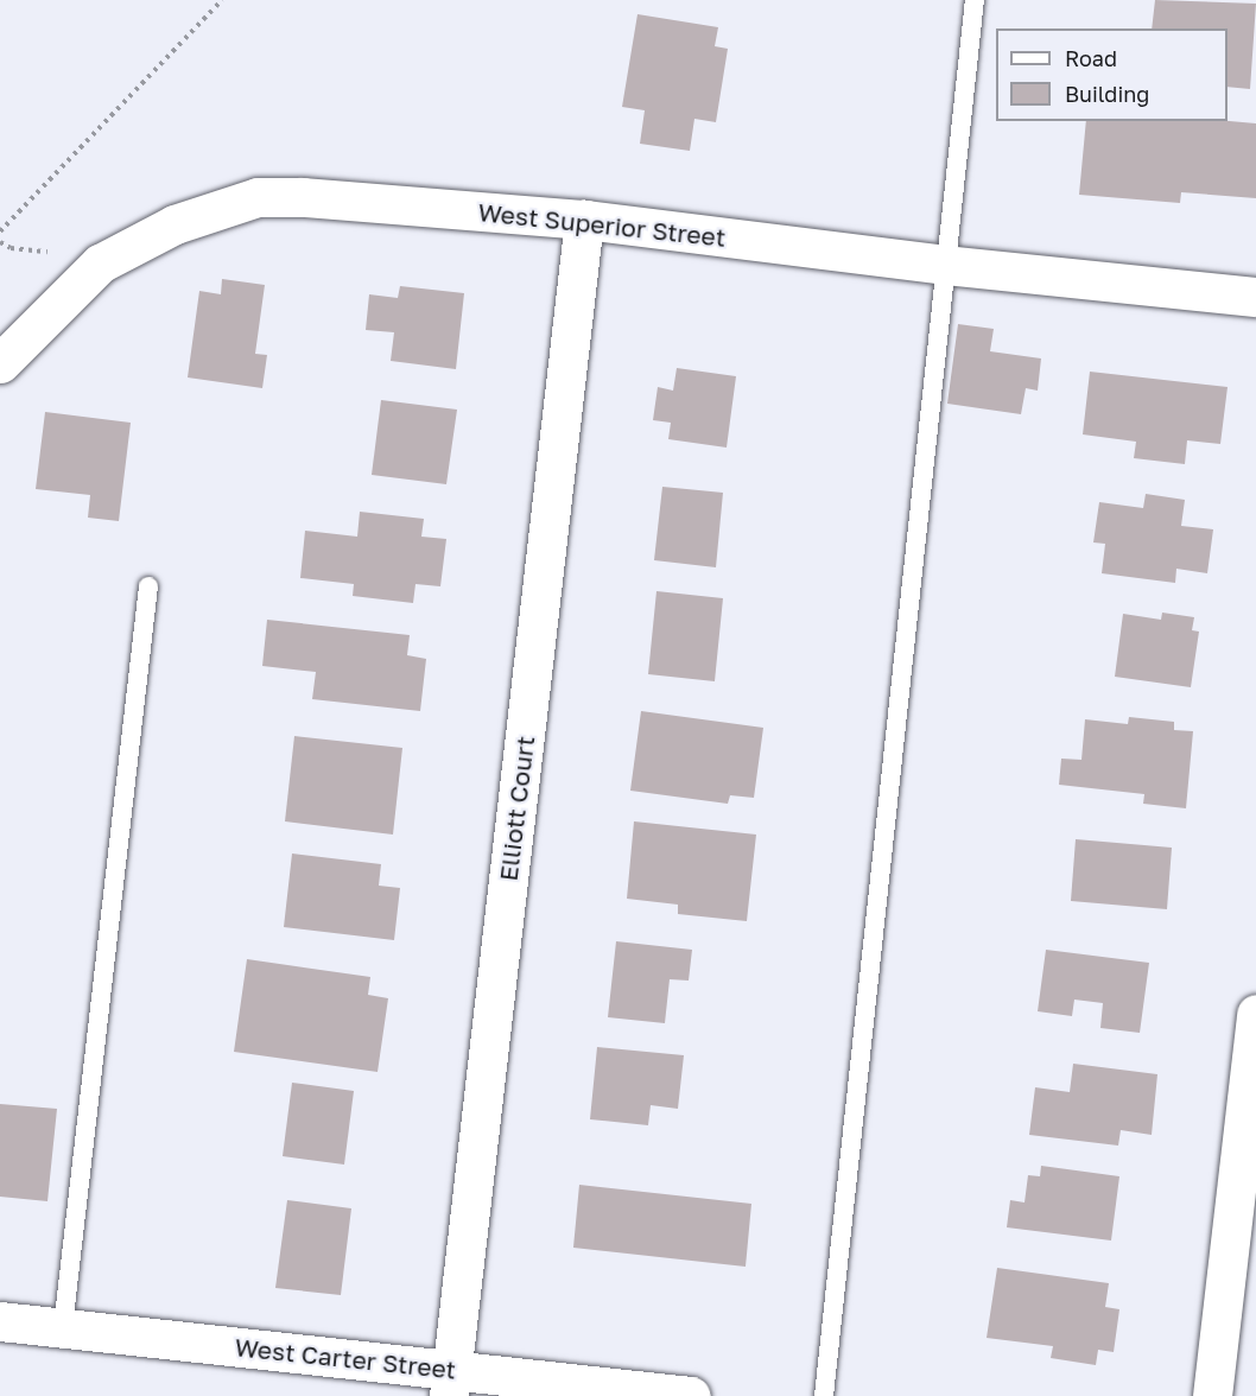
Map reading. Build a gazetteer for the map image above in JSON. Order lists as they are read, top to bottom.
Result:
{
  "streets": {
    "street": ["West Superior Street", "Elliott Court", "West Carter Street"]
  },
  "crossings": [
    ["West Superior Street", "Elliott Court"],
    ["Elliott Court", "West Carter Street"]
  ],
  "legend": ["Road", "Building"]
}
